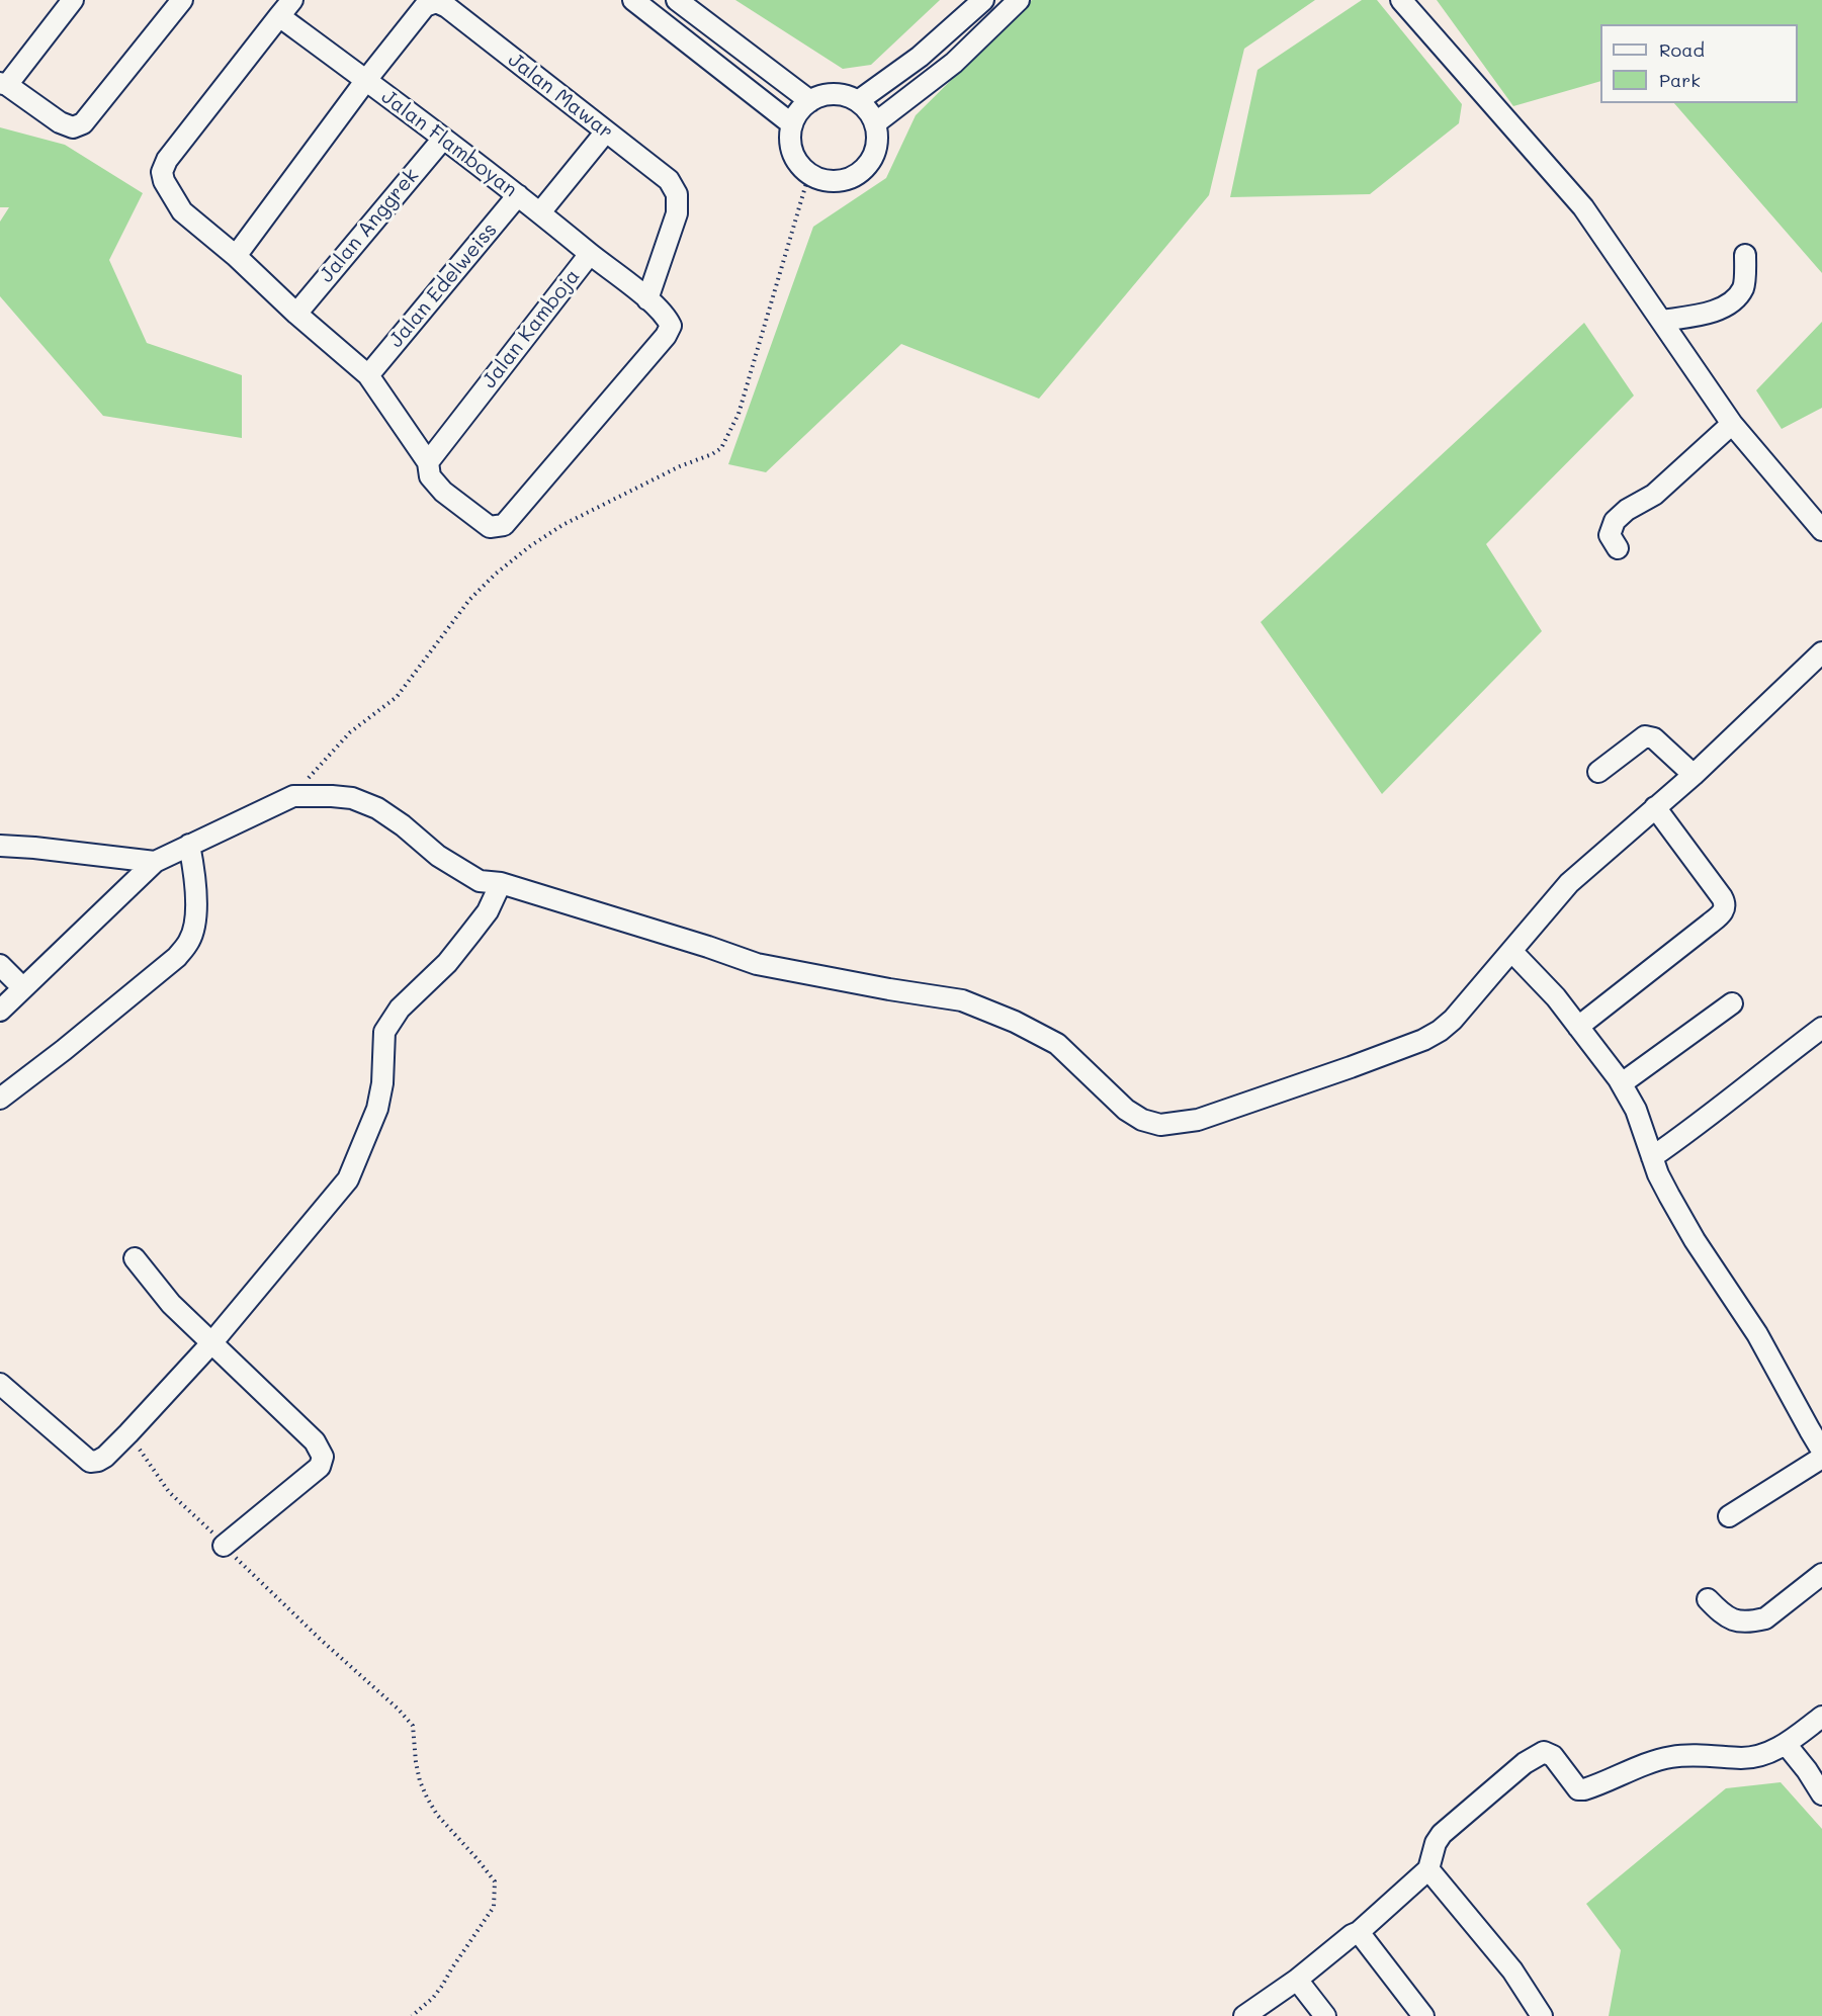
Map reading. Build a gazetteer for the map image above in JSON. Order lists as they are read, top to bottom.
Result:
{
  "streets": {
    "street": [
      "Jalan Mawar",
      "Jalan Flamboyan",
      "Jalan Anggrek",
      "Jalan Edelweiss",
      "Jalan Kamboja"
    ]
  },
  "crossings": [
    ["Jalan Mawar", "Jalan Flamboyan"],
    ["Jalan Mawar", "Jalan Kamboja"],
    ["Jalan Flamboyan", "Jalan Anggrek"],
    ["Jalan Flamboyan", "Jalan Edelweiss"],
    ["Jalan Flamboyan", "Jalan Kamboja"]
  ],
  "legend": ["Road", "Park"]
}
